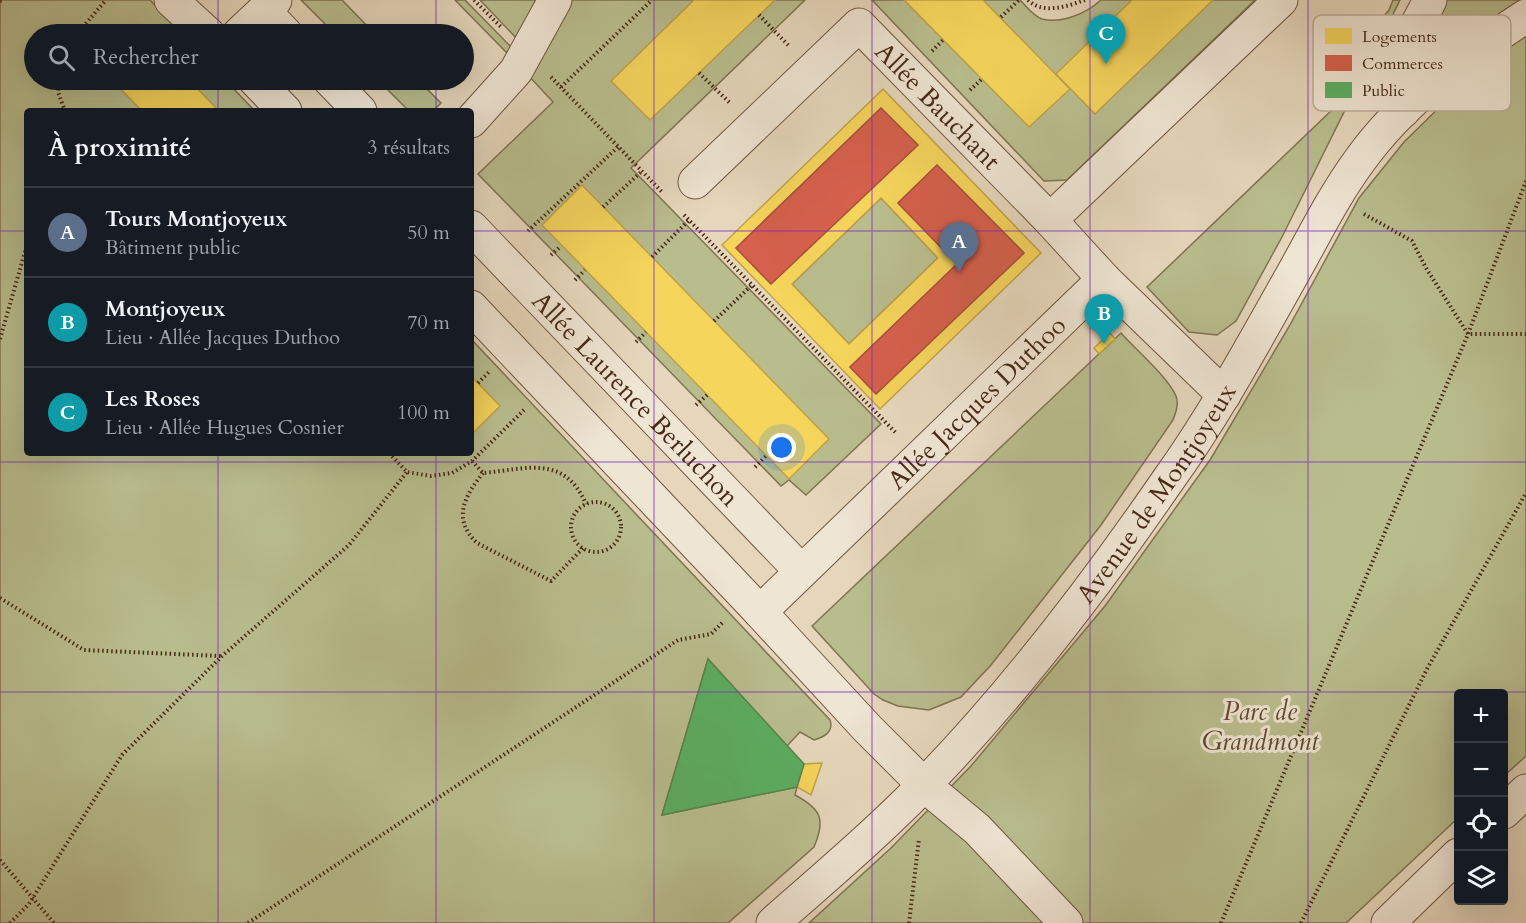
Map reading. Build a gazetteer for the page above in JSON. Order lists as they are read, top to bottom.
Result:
{
  "streets": {
    "street": [
      "Allée Bauchant",
      "Allée Laurence Berluchon",
      "Allée Jacques Duthoo",
      "Avenue de Montjoyeux"
    ]
  },
  "crossings": [
    ["Allée Laurence Berluchon", "Allée Jacques Duthoo"]
  ],
  "parks": ["Parc de Grandmont"],
  "legend": ["Logements", "Commerces", "Public"],
  "page": {
    "pins": ["C", "A", "B"],
    "search": "Rechercher",
    "heading": ["À proximité", "3 résultats"],
    "list": [
      {
        "mark": "A",
        "name": "Tours Montjoyeux",
        "note": "Bâtiment public",
        "value": "50 m"
      },
      {
        "mark": "B",
        "name": "Montjoyeux",
        "note": "Lieu · Allée Jacques Duthoo",
        "value": "70 m"
      },
      {
        "mark": "C",
        "name": "Les Roses",
        "note": "Lieu · Allée Hugues Cosnier",
        "value": "100 m"
      }
    ],
    "map_buttons": ["+", "−"]
  }
}
